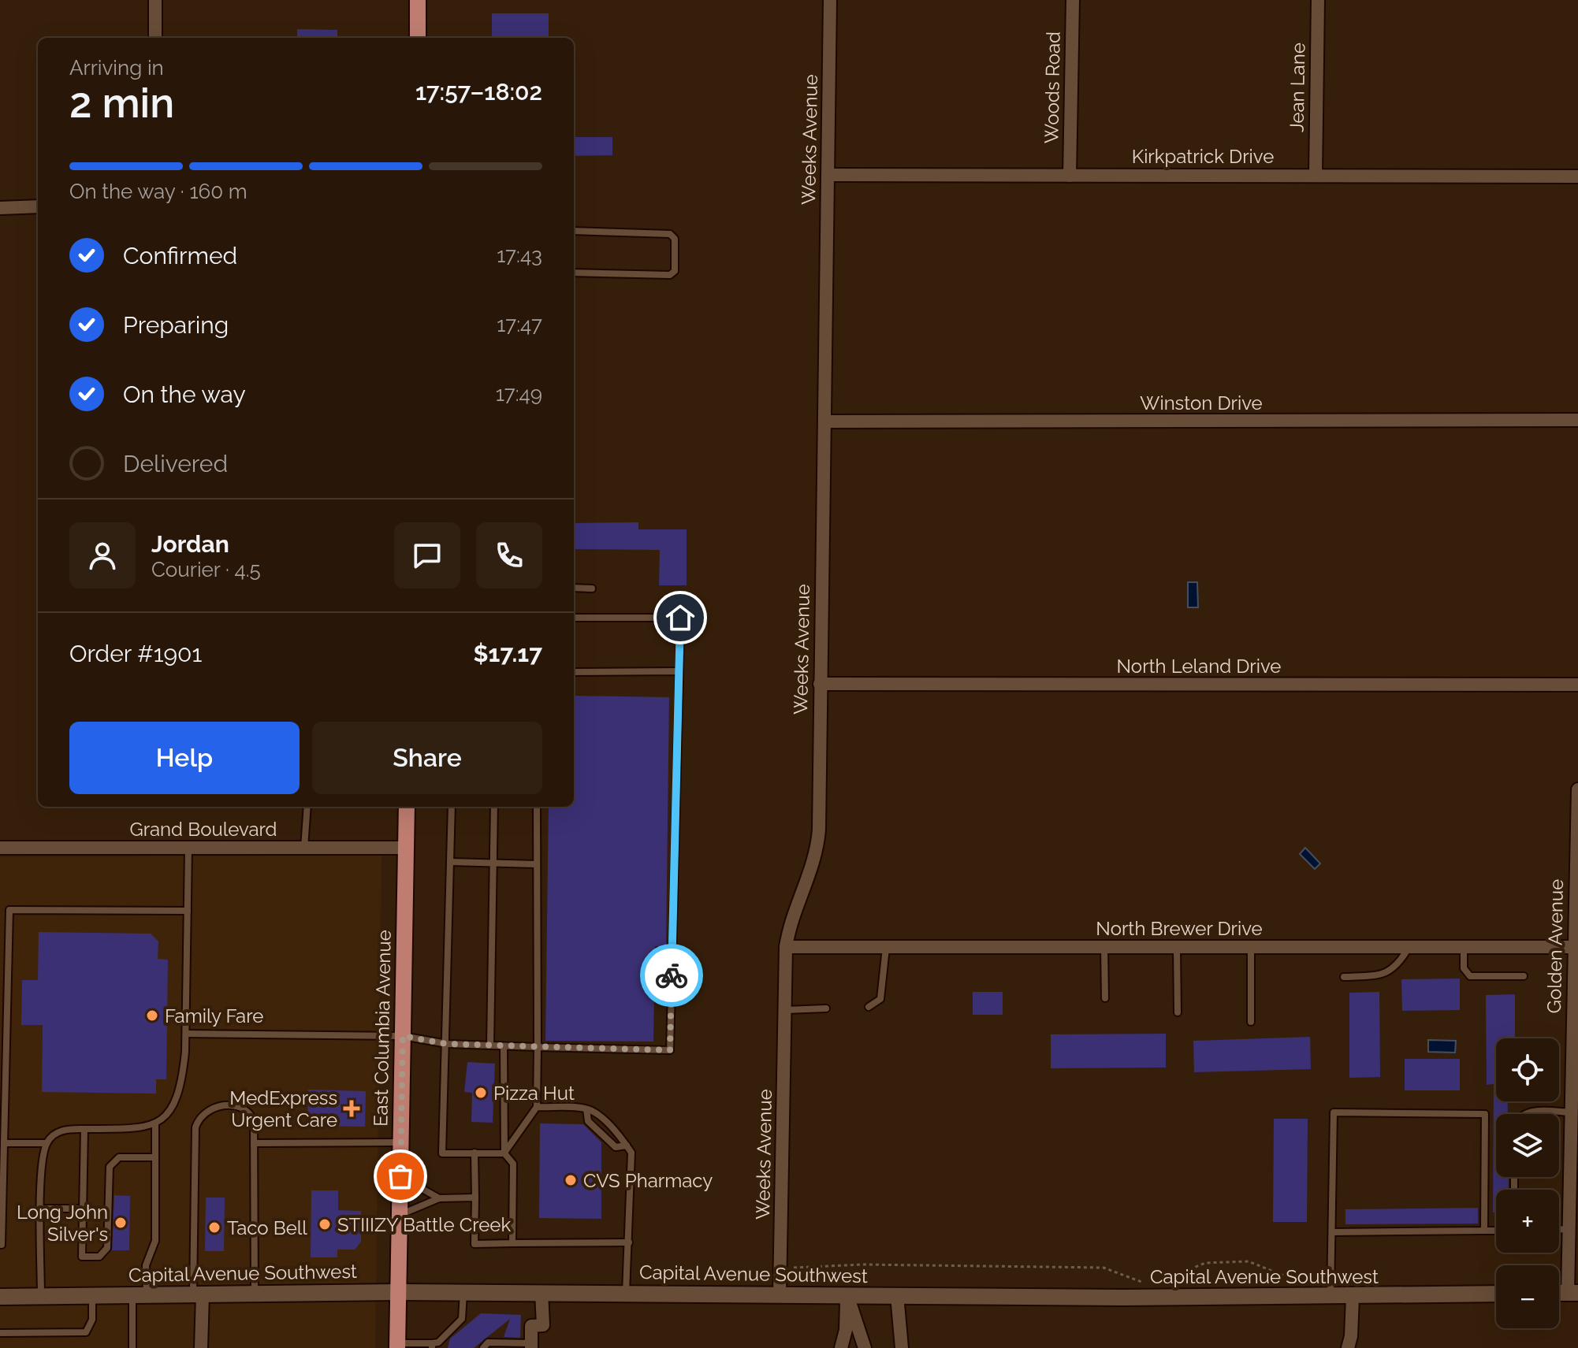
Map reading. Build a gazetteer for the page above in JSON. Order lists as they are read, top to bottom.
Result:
{
  "streets": {
    "main road": ["East Columbia Avenue", "Capital Avenue Southwest"],
    "street": [
      "Woods Road",
      "Jean Lane",
      "Weeks Avenue",
      "Kirkpatrick Drive",
      "Winston Drive",
      "North Leland Drive",
      "Grand Boulevard",
      "North Brewer Drive",
      "Golden Avenue"
    ]
  },
  "crossings": [
    ["Woods Road", "Kirkpatrick Drive"],
    ["Jean Lane", "Kirkpatrick Drive"],
    ["Weeks Avenue", "Kirkpatrick Drive"],
    ["Weeks Avenue", "Winston Drive"],
    ["Weeks Avenue", "North Leland Drive"],
    ["Weeks Avenue", "North Brewer Drive"],
    ["Weeks Avenue", "Capital Avenue Southwest"],
    ["Grand Boulevard", "East Columbia Avenue"],
    ["North Brewer Drive", "Golden Avenue"],
    ["East Columbia Avenue", "Capital Avenue Southwest"]
  ],
  "places": {
    "other": [
      "Family Fare",
      "Pizza Hut",
      "CVS Pharmacy",
      "Long John Silver's",
      "STIIIZY Battle Creek",
      "Taco Bell"
    ],
    "health": ["MedExpress Urgent Care"]
  },
  "page": {
    "heading": ["2 min", "Arriving in", "17:57–18:02"],
    "panel": [
      "Jordan",
      "Courier · 4.5",
      "Order #1901",
      "$17.17"
    ],
    "bar": "On the way · 160 m",
    "list": [
      ["Confirmed", "17:43"],
      ["Preparing", "17:47"],
      ["On the way", "17:49"],
      "Delivered"
    ],
    "buttons": ["Help", "Share"],
    "map_buttons": ["+", "−"]
  }
}
